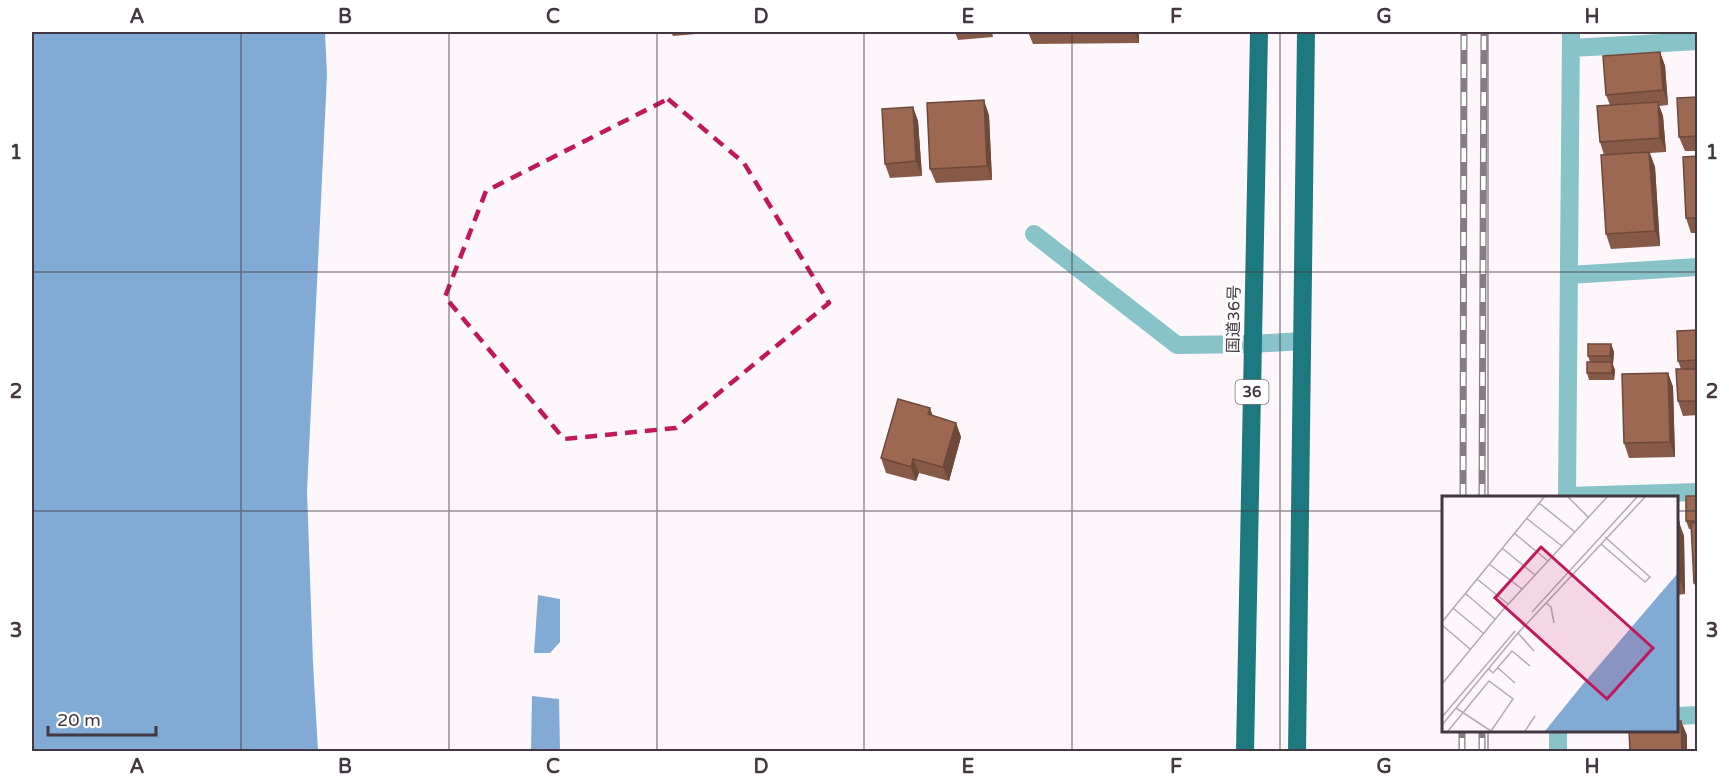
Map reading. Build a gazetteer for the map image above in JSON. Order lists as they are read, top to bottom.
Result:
{
  "streets": {
    "highway": ["国道36号", "36"]
  },
  "scale_bar": "20 m",
  "grid": {
    "columns": [
      "A",
      "B",
      "C",
      "D",
      "E",
      "F",
      "G",
      "H"
    ],
    "rows": ["1", "2", "3"]
  }
}
